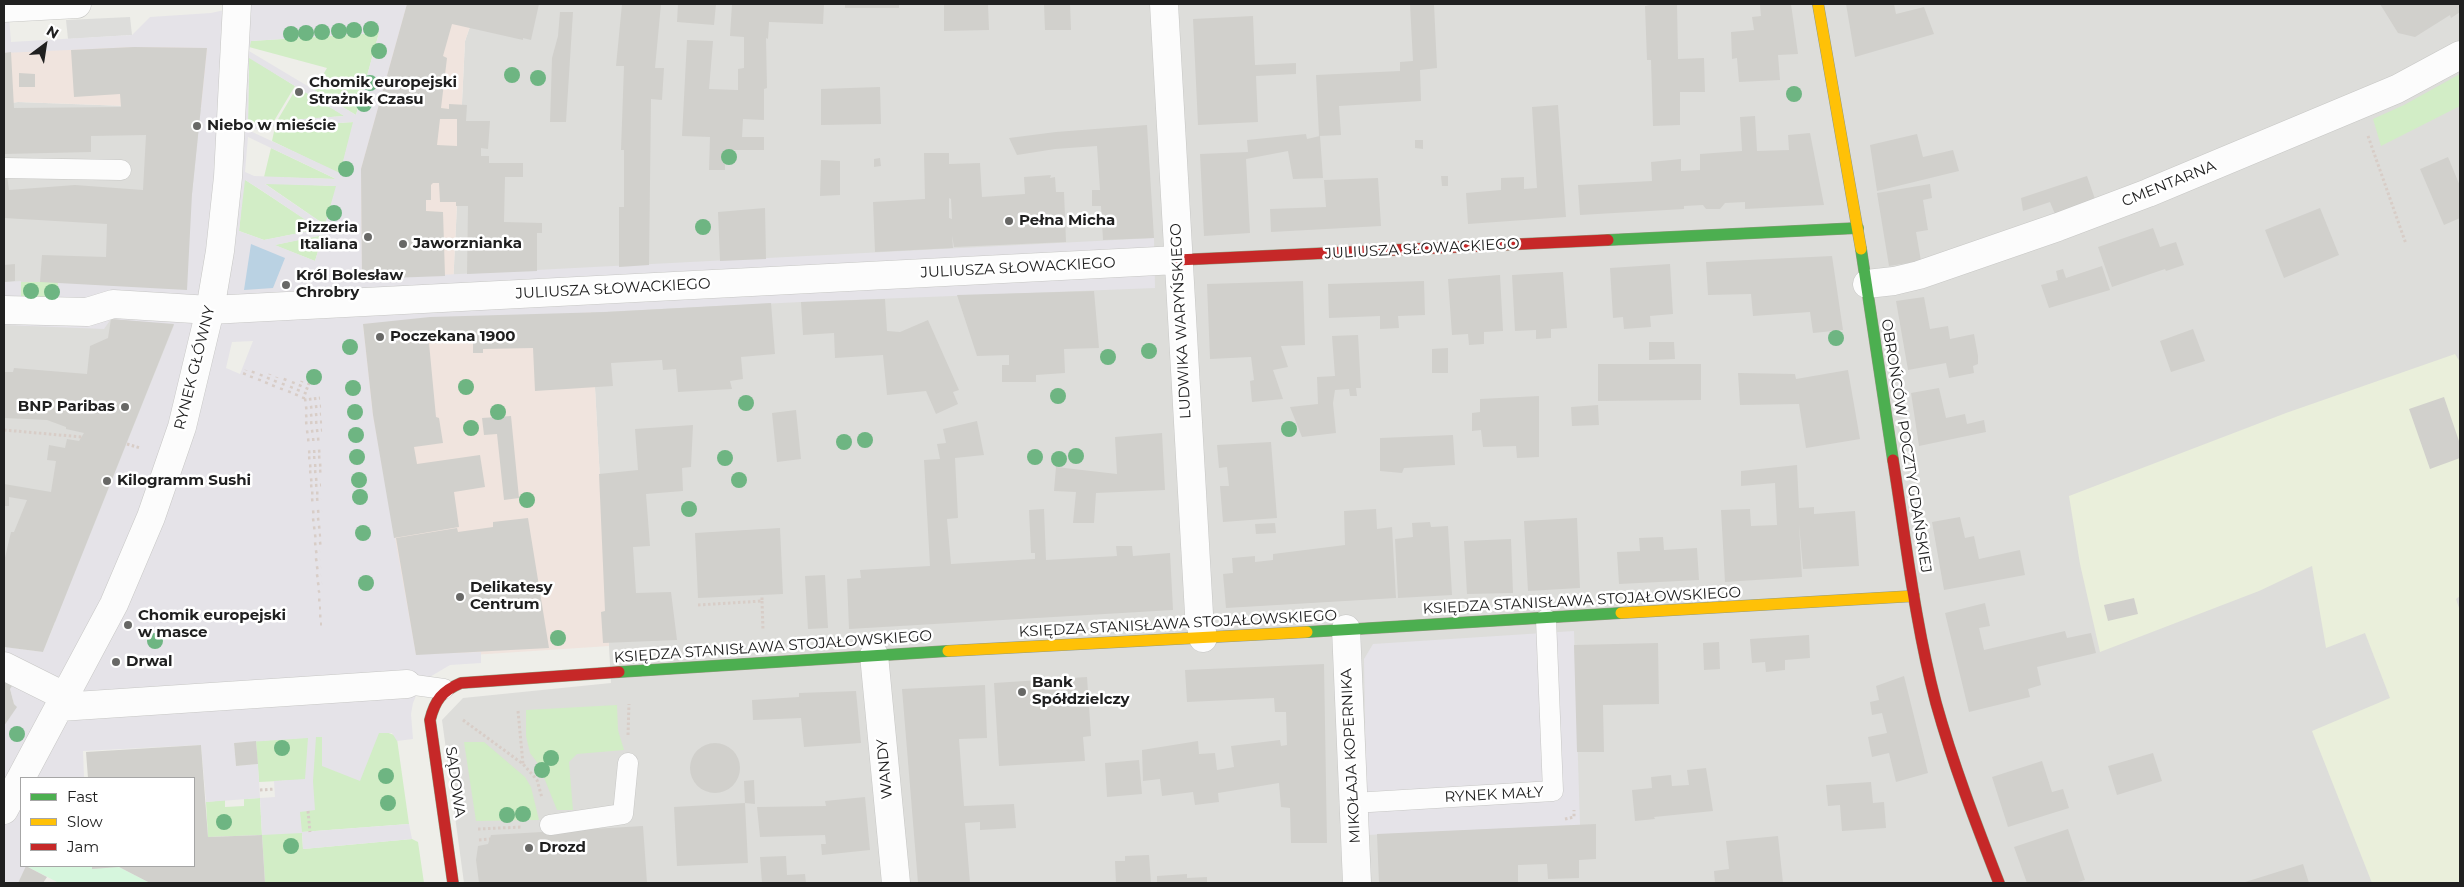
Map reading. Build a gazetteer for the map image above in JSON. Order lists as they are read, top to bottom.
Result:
{
  "streets": {
    "street": [
      "CMENTARNA",
      "JULIUSZA SŁOWACKIEGO",
      "LUDWIKA WARYŃSKIEGO",
      "RYNEK GŁÓWNY",
      "OBROŃCÓW POCZTY GDAŃSKIEJ",
      "KSIĘDZA STANISŁAWA STOJAŁOWSKIEGO",
      "MIKOŁAJA KOPERNIKA",
      "WANDY",
      "SĄDOWA"
    ],
    "lane": ["RYNEK MAŁY"]
  },
  "crossings": [
    ["CMENTARNA", "OBROŃCÓW POCZTY GDAŃSKIEJ"],
    ["JULIUSZA SŁOWACKIEGO", "LUDWIKA WARYŃSKIEGO"],
    ["JULIUSZA SŁOWACKIEGO", "RYNEK GŁÓWNY"],
    ["JULIUSZA SŁOWACKIEGO", "OBROŃCÓW POCZTY GDAŃSKIEJ"],
    ["LUDWIKA WARYŃSKIEGO", "KSIĘDZA STANISŁAWA STOJAŁOWSKIEGO"],
    ["OBROŃCÓW POCZTY GDAŃSKIEJ", "KSIĘDZA STANISŁAWA STOJAŁOWSKIEGO"],
    ["KSIĘDZA STANISŁAWA STOJAŁOWSKIEGO", "MIKOŁAJA KOPERNIKA"],
    ["KSIĘDZA STANISŁAWA STOJAŁOWSKIEGO", "WANDY"],
    ["KSIĘDZA STANISŁAWA STOJAŁOWSKIEGO", "SĄDOWA"],
    ["KSIĘDZA STANISŁAWA STOJAŁOWSKIEGO", "RYNEK MAŁY"],
    ["MIKOŁAJA KOPERNIKA", "RYNEK MAŁY"]
  ],
  "places": [
    "Chomik europejski Strażnik Czasu",
    "Niebo w mieście",
    "Pełna Micha",
    "Pizzeria Italiana",
    "Jaworznianka",
    "Król Bolesław Chrobry",
    "Poczekana 1900",
    "BNP Paribas",
    "Kilogramm Sushi",
    "Delikatesy Centrum",
    "Chomik europejski w masce",
    "Drwal",
    "Bank Spółdzielczy",
    "Drozd"
  ],
  "legend": ["Fast", "Slow", "Jam"],
  "north": "top right"
}
